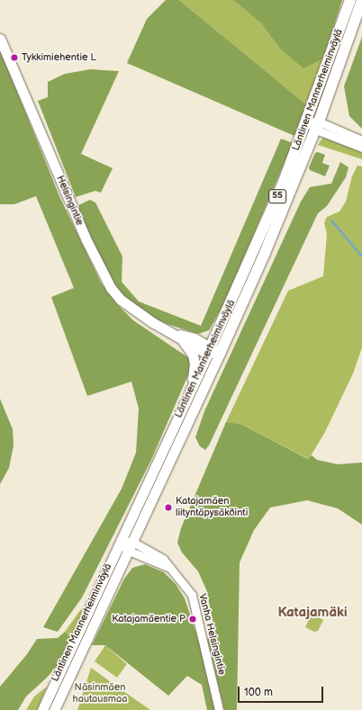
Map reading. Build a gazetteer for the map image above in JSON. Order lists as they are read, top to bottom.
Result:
{
  "streets": {
    "main road": ["Läntinen Mannerheiminväylä", "55", "Helsingintie"],
    "street": ["Vanha Helsingintie"]
  },
  "crossings": [
    ["Läntinen Mannerheiminväylä", "Helsingintie"],
    ["Läntinen Mannerheiminväylä", "Vanha Helsingintie"]
  ],
  "districts": ["Katajamäki"],
  "parks": ["Näsinmäen hautausmaa"],
  "places": ["Tykkimiehentie L", "Katajamäen liityntäpysäköinti", "Katajamäentie P"],
  "scale_bar": "100 m"
}
